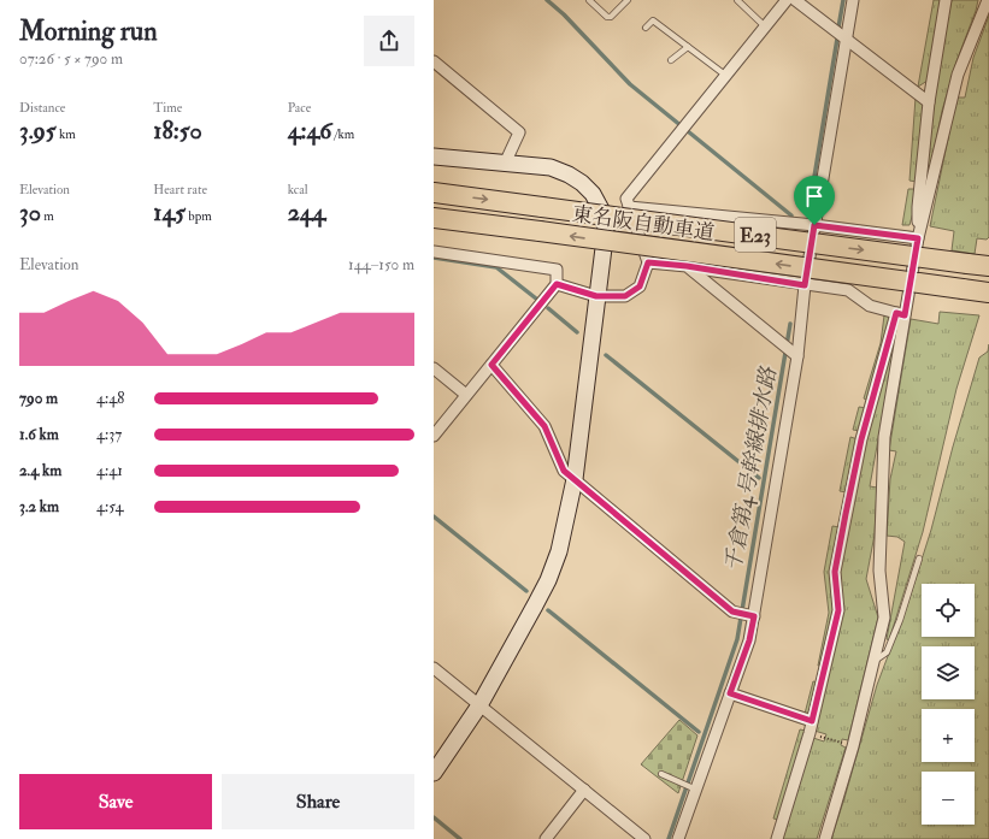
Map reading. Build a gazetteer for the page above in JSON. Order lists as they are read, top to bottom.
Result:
{
  "streets": {
    "highway": ["東名阪自動車道", "E23"]
  },
  "water": ["千倉第4号幹線排水路"],
  "page": {
    "heading": ["Morning run", "07:26 · 5 × 790 m"],
    "stats": [
      ["Distance", "3.95 km"],
      ["Time", "18:50"],
      ["Pace", "4:46 /km"],
      ["Elevation", "30 m"],
      ["Heart rate", "145 bpm"],
      ["kcal", "244"]
    ],
    "chart": ["Elevation", "144–150 m"],
    "list": [
      {
        "name": "790 m",
        "note": "4:48"
      },
      {
        "name": "1.6 km",
        "note": "4:37"
      },
      {
        "name": "2.4 km",
        "note": "4:41"
      },
      {
        "name": "3.2 km",
        "note": "4:54"
      }
    ],
    "map_buttons": ["+", "−"],
    "buttons": ["Save", "Share"]
  }
}
